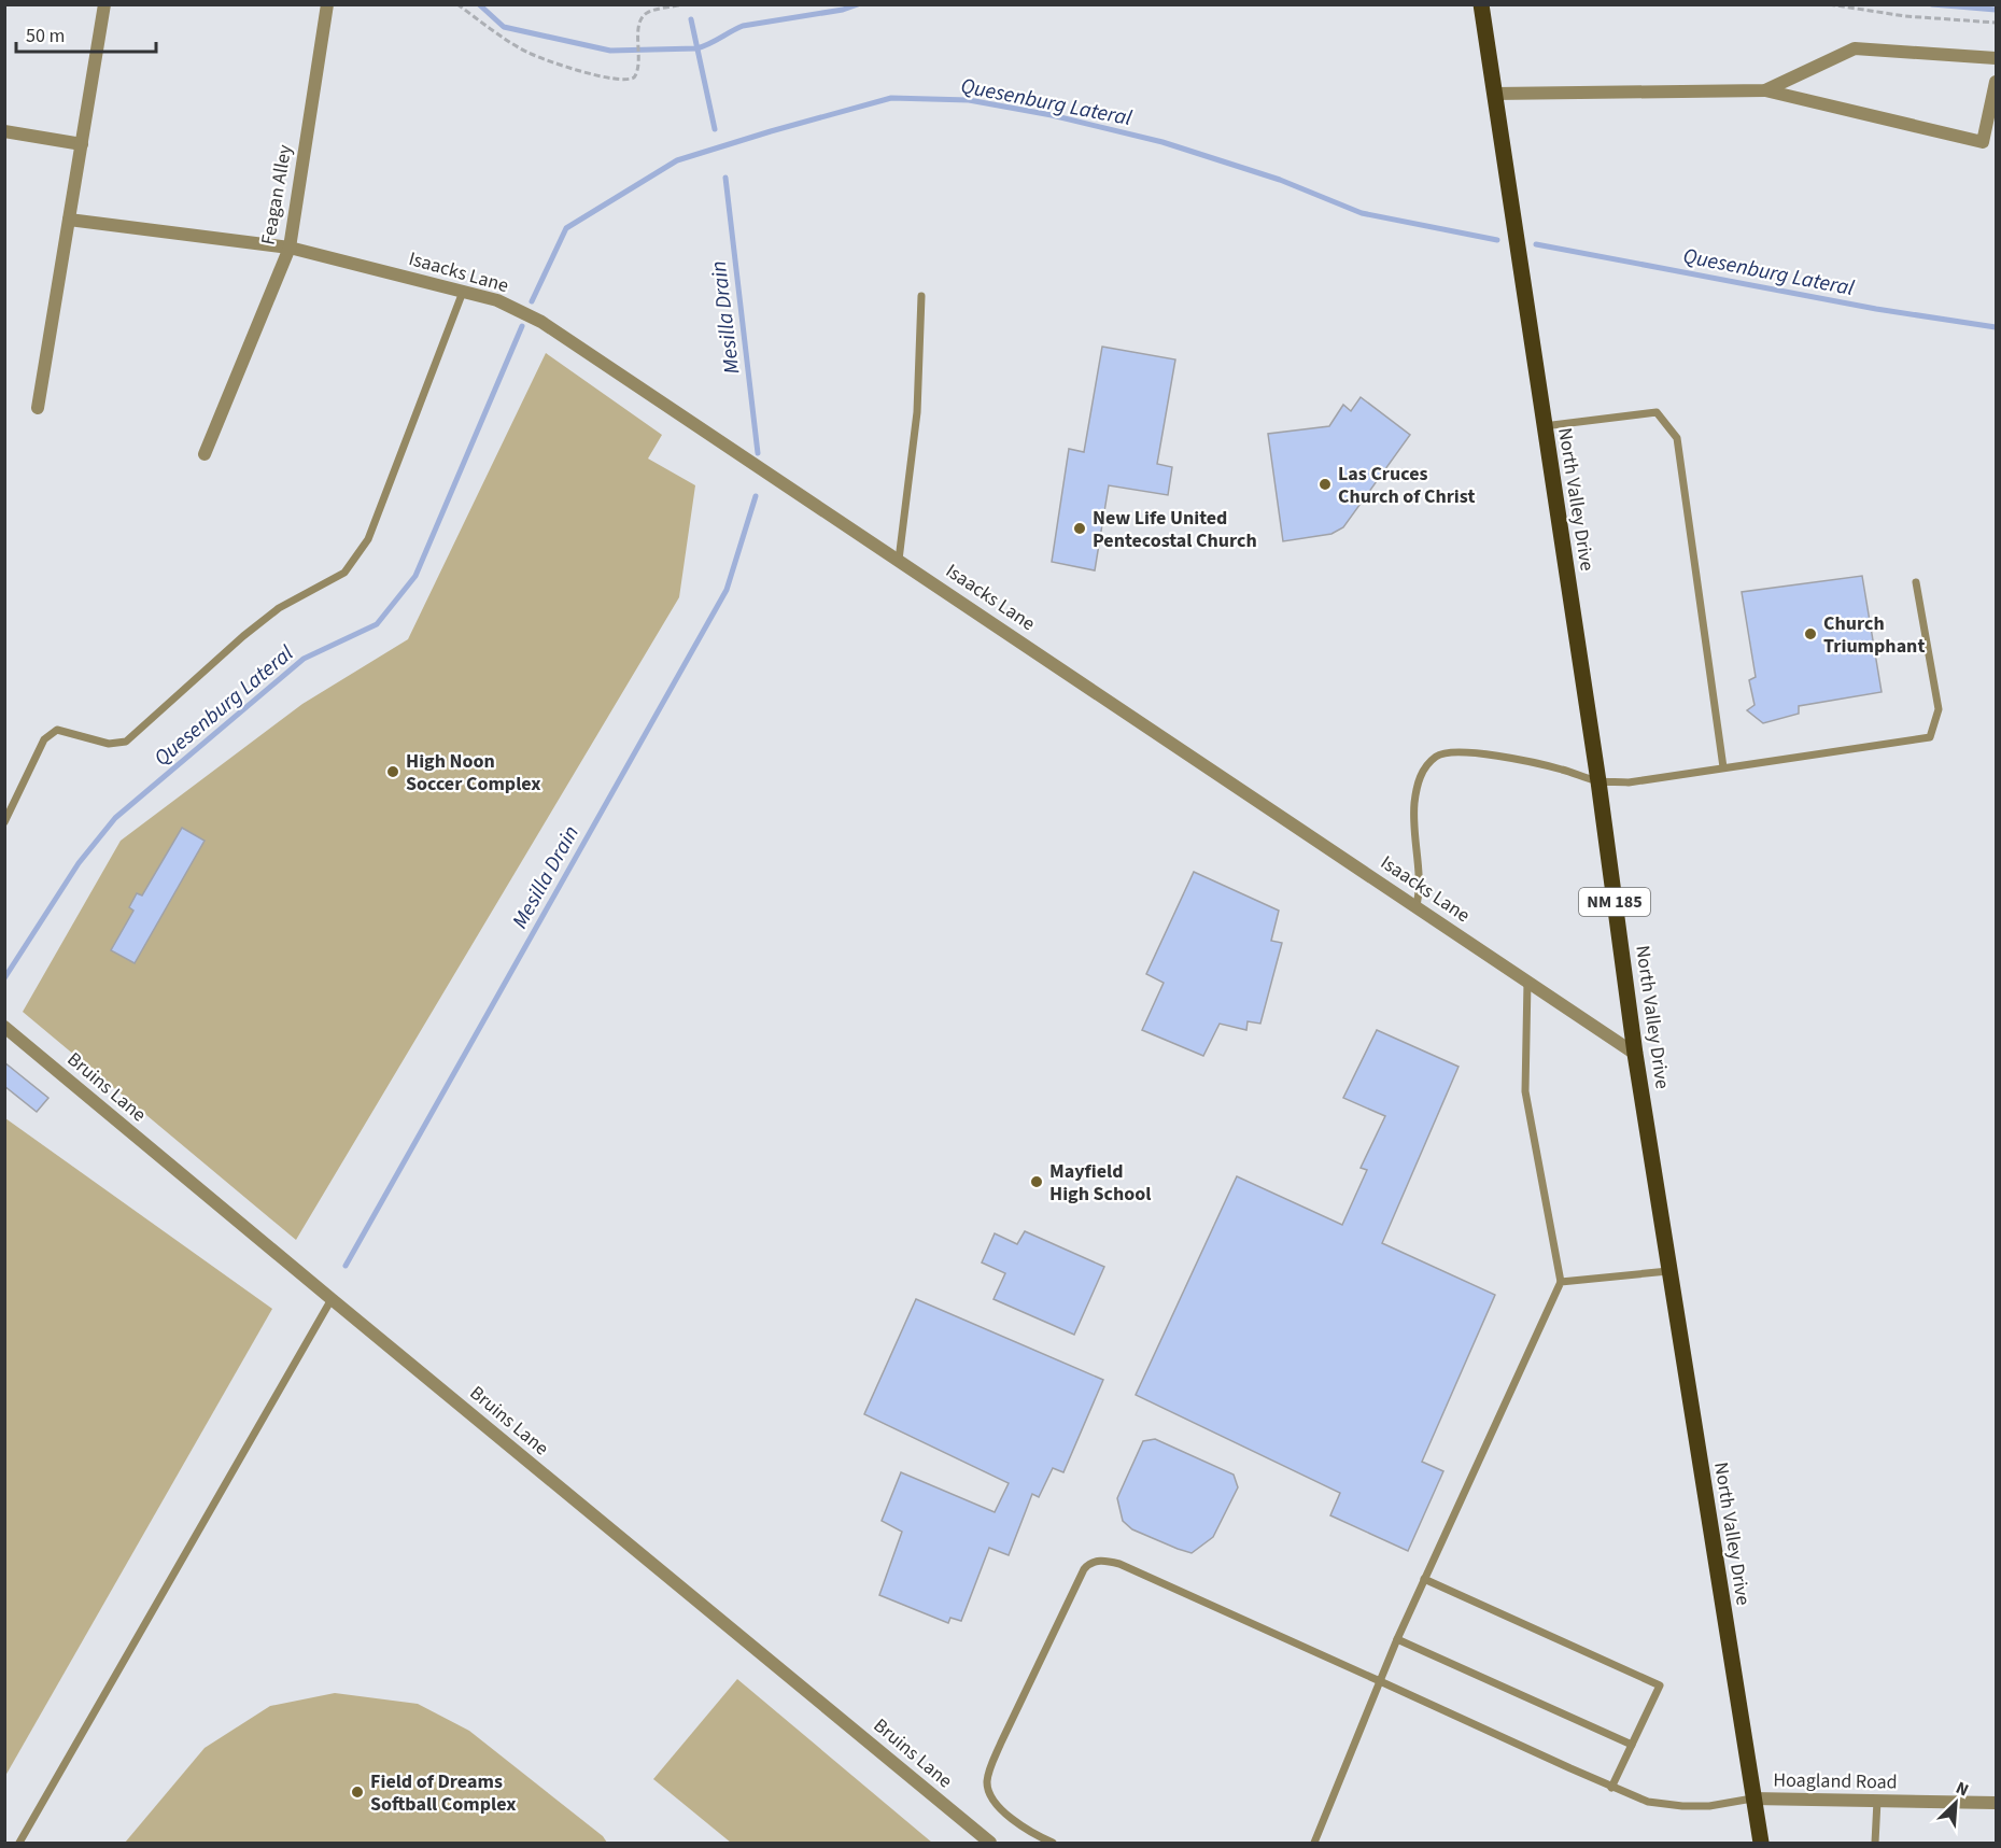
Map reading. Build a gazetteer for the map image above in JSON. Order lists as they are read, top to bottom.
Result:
{
  "streets": {
    "main road": ["North Valley Drive", "NM 185"],
    "street": [
      "Feagan Alley",
      "Isaacks Lane",
      "Bruins Lane",
      "Hoagland Road"
    ]
  },
  "crossings": [
    ["Feagan Alley", "Isaacks Lane"],
    ["Isaacks Lane", "North Valley Drive"],
    ["North Valley Drive", "Hoagland Road"]
  ],
  "water": ["Quesenburg Lateral", "Mesilla Drain"],
  "places": [
    "Las Cruces Church of Christ",
    "New Life United Pentecostal Church",
    "Church Triumphant",
    "High Noon Soccer Complex",
    "Mayfield High School",
    "Field of Dreams Softball Complex"
  ],
  "scale_bar": "50 m",
  "north": "top right"
}
